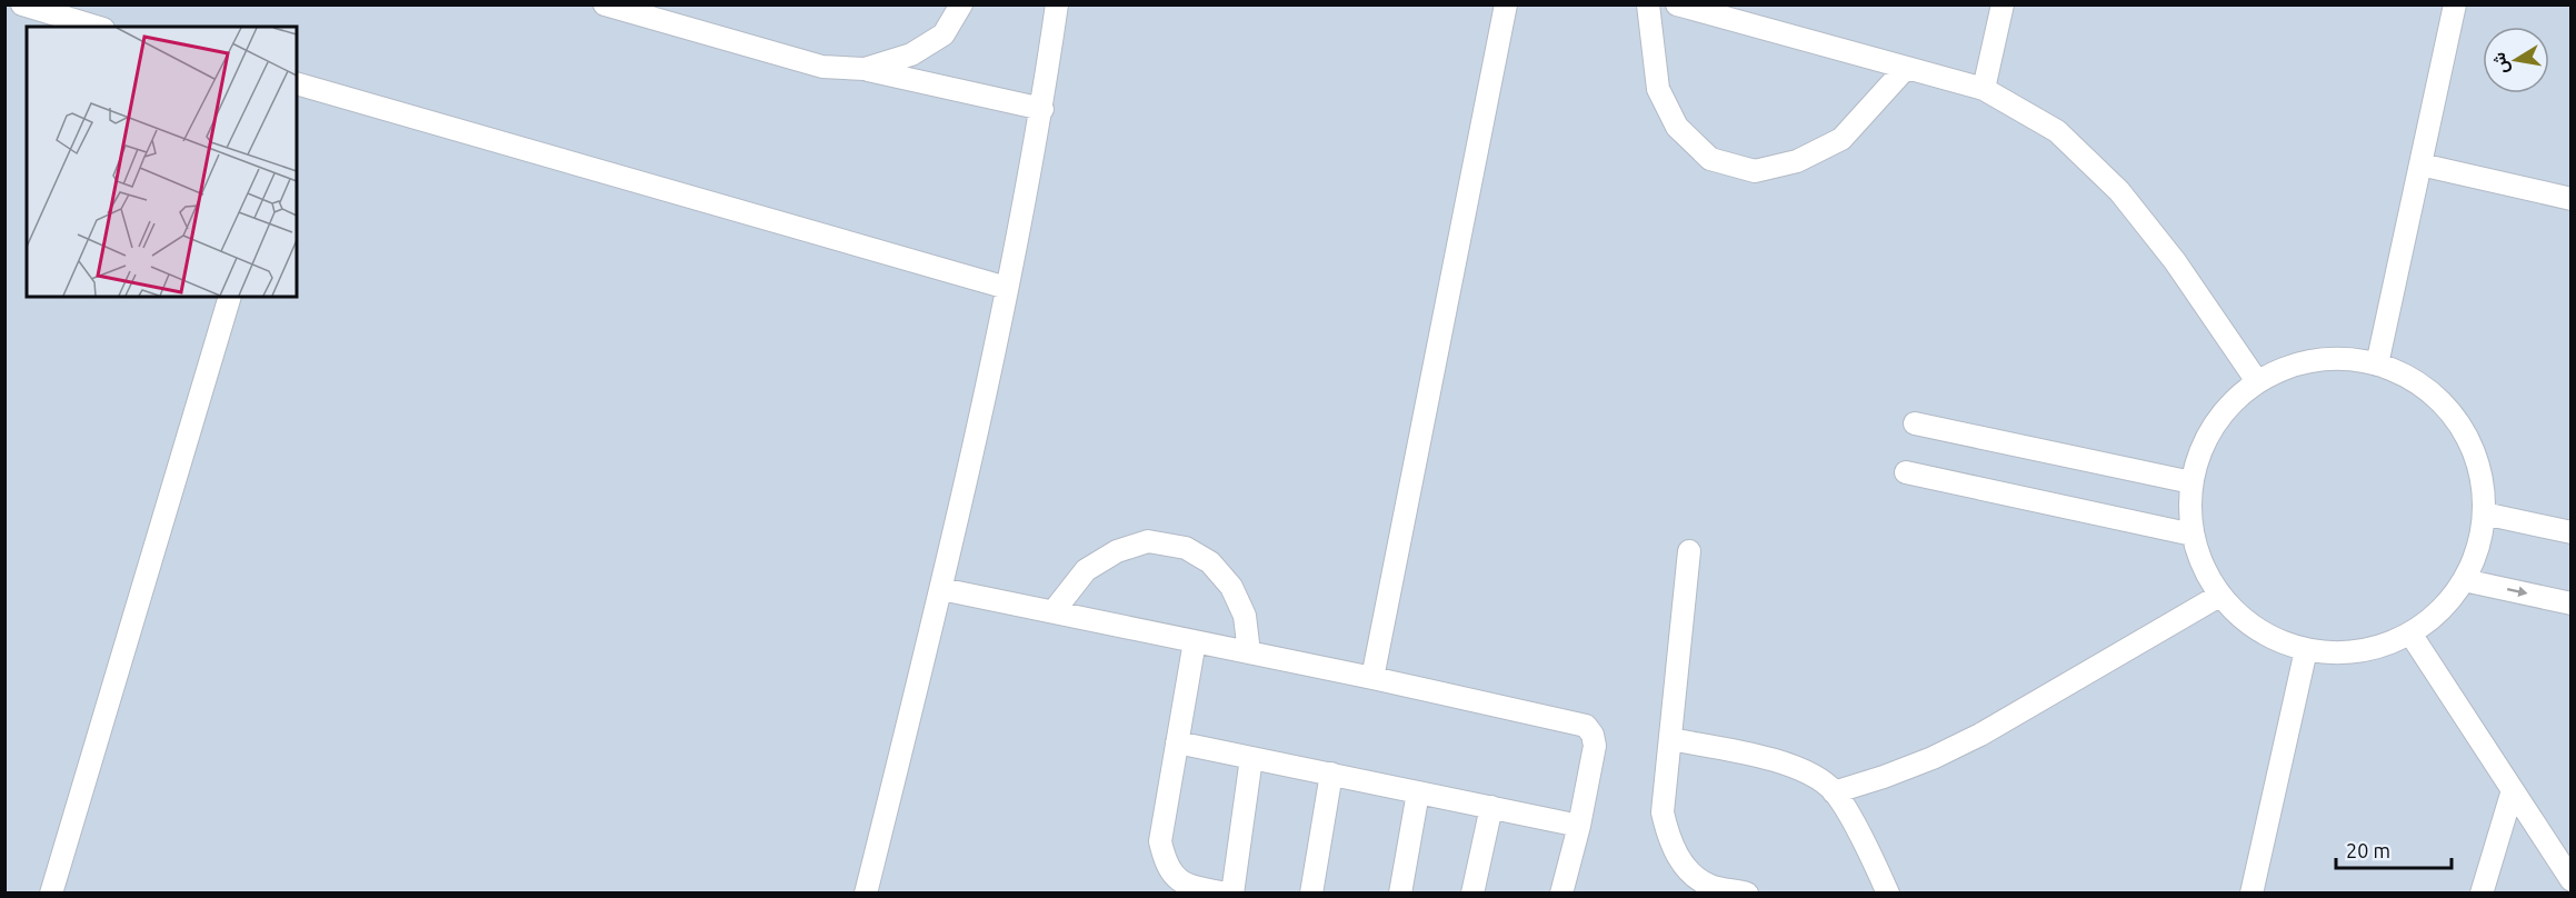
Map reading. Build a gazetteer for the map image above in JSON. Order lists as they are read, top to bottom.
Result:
{
  "scale_bar": "20 m",
  "north": "left"
}
